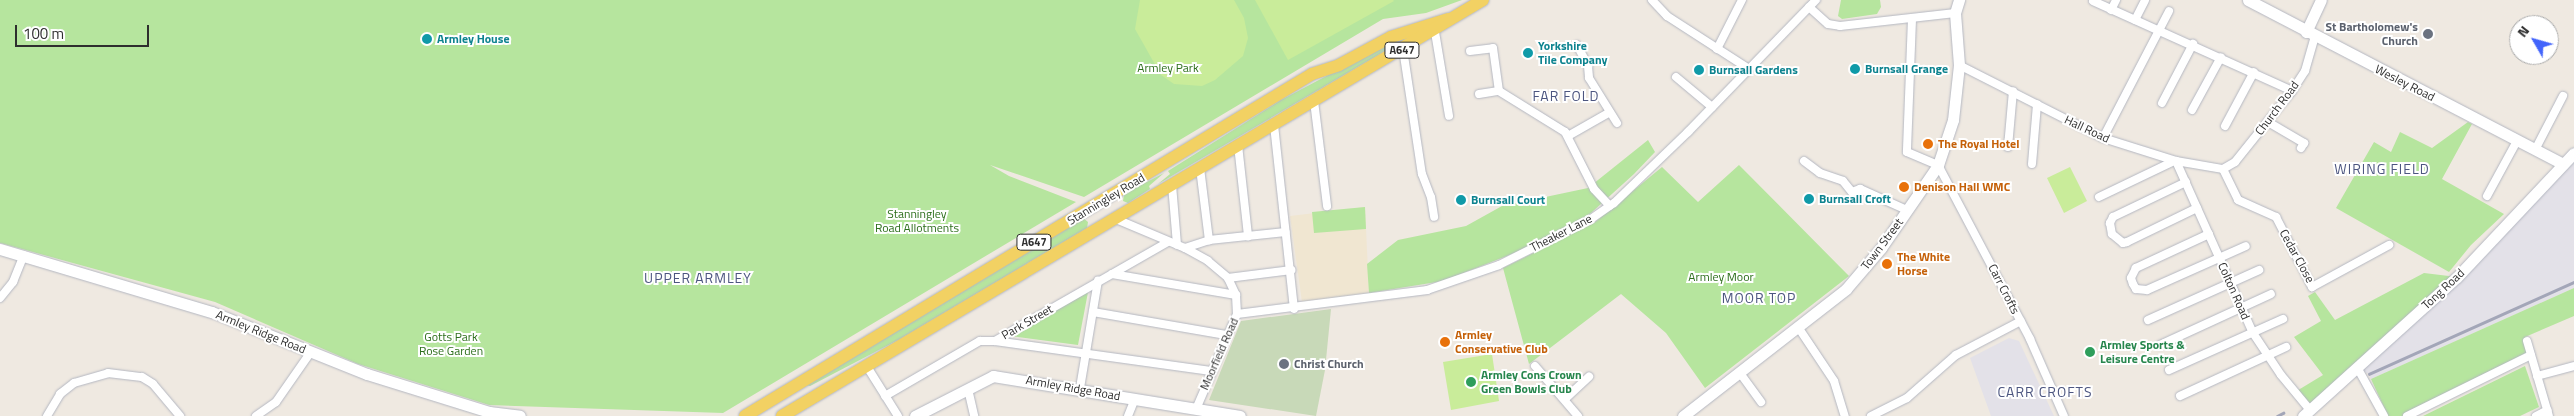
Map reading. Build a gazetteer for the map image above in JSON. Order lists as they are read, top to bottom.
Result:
{
  "streets": {
    "main road": ["A647", "Stanningley Road"],
    "street": [
      "Wesley Road",
      "Church Road",
      "Hall Road",
      "Theaker Lane",
      "Town Street",
      "Cedar Close",
      "Carr Crofts",
      "Tong Road",
      "Colton Road",
      "Park Street",
      "Armley Ridge Road",
      "Moorfield Road"
    ]
  },
  "crossings": [
    ["Wesley Road", "Church Road"],
    ["Wesley Road", "Tong Road"],
    ["Church Road", "Hall Road"],
    ["Church Road", "Cedar Close"],
    ["Hall Road", "Town Street"],
    ["Hall Road", "Cedar Close"],
    ["Hall Road", "Colton Road"],
    ["Stanningley Road", "Moorfield Road"],
    ["Theaker Lane", "Moorfield Road"],
    ["Town Street", "Carr Crofts"],
    ["Tong Road", "Colton Road"],
    ["Park Street", "Moorfield Road"],
    ["Armley Ridge Road", "Moorfield Road"]
  ],
  "districts": [
    "FAR FOLD",
    "WIRING FIELD",
    "UPPER ARMLEY",
    "MOOR TOP",
    "CARR CROFTS"
  ],
  "parks": [
    "Armley Park",
    "Stanningley Road Allotments",
    "Armley Moor",
    "Gotts Park Rose Garden"
  ],
  "places": [
    "St Bartholomew's Church",
    "Armley House",
    "Yorkshire Tile Company",
    "Burnsall Grange",
    "Burnsall Gardens",
    "The Royal Hotel",
    "Denison Hall WMC",
    "Burnsall Croft",
    "Burnsall Court",
    "The White Horse",
    "Armley Conservative Club",
    "Armley Sports & Leisure Centre",
    "Christ Church",
    "Armley Cons Crown Green Bowls Club"
  ],
  "scale_bar": "100 m",
  "north": "top left"
}
